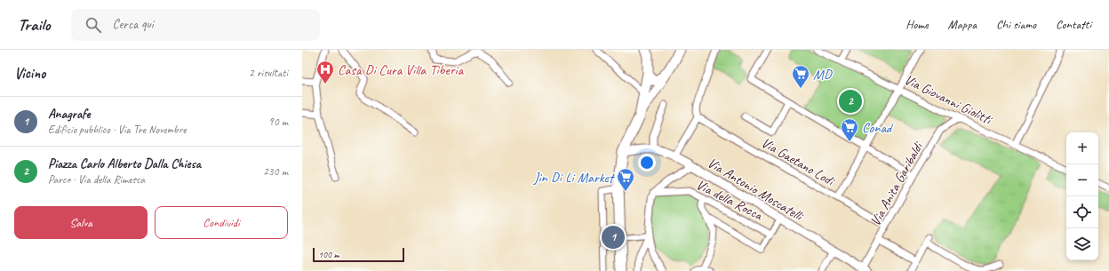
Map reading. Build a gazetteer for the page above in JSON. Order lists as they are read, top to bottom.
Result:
{
  "streets": {
    "street": [
      "Via Giovanni Giolitti",
      "Via Gaetano Lodi",
      "Via Anita Garibaldi",
      "Via Antonio Moscatelli",
      "Via della Rocca"
    ]
  },
  "crossings": [
    ["Via Giovanni Giolitti", "Via Anita Garibaldi"],
    ["Via Gaetano Lodi", "Via Anita Garibaldi"],
    ["Via Anita Garibaldi", "Via Antonio Moscatelli"]
  ],
  "places": {
    "hospital": ["Casa Di Cura Villa Tiberia"],
    "supermarket": ["MD", "Conad", "Jin Di Li Market"]
  },
  "scale_bar": "100 m",
  "page": {
    "header": "Trailo",
    "search": "Cerca qui",
    "nav": [
      "Home",
      "Mappa",
      "Chi siamo",
      "Contatti"
    ],
    "heading": ["Vicino", "2 risultati"],
    "pins": ["2", "1"],
    "list": [
      {
        "mark": "1",
        "name": "Anagrafe",
        "note": "Edificio pubblico · Via Tre Novembre",
        "value": "90 m"
      },
      {
        "mark": "2",
        "name": "Piazza Carlo Alberto Dalla Chiesa",
        "note": "Parco · Via della Rimessa",
        "value": "230 m"
      }
    ],
    "map_buttons": ["+", "−"],
    "buttons": ["Salva", "Condividi"],
    "scale": "100 m"
  }
}
